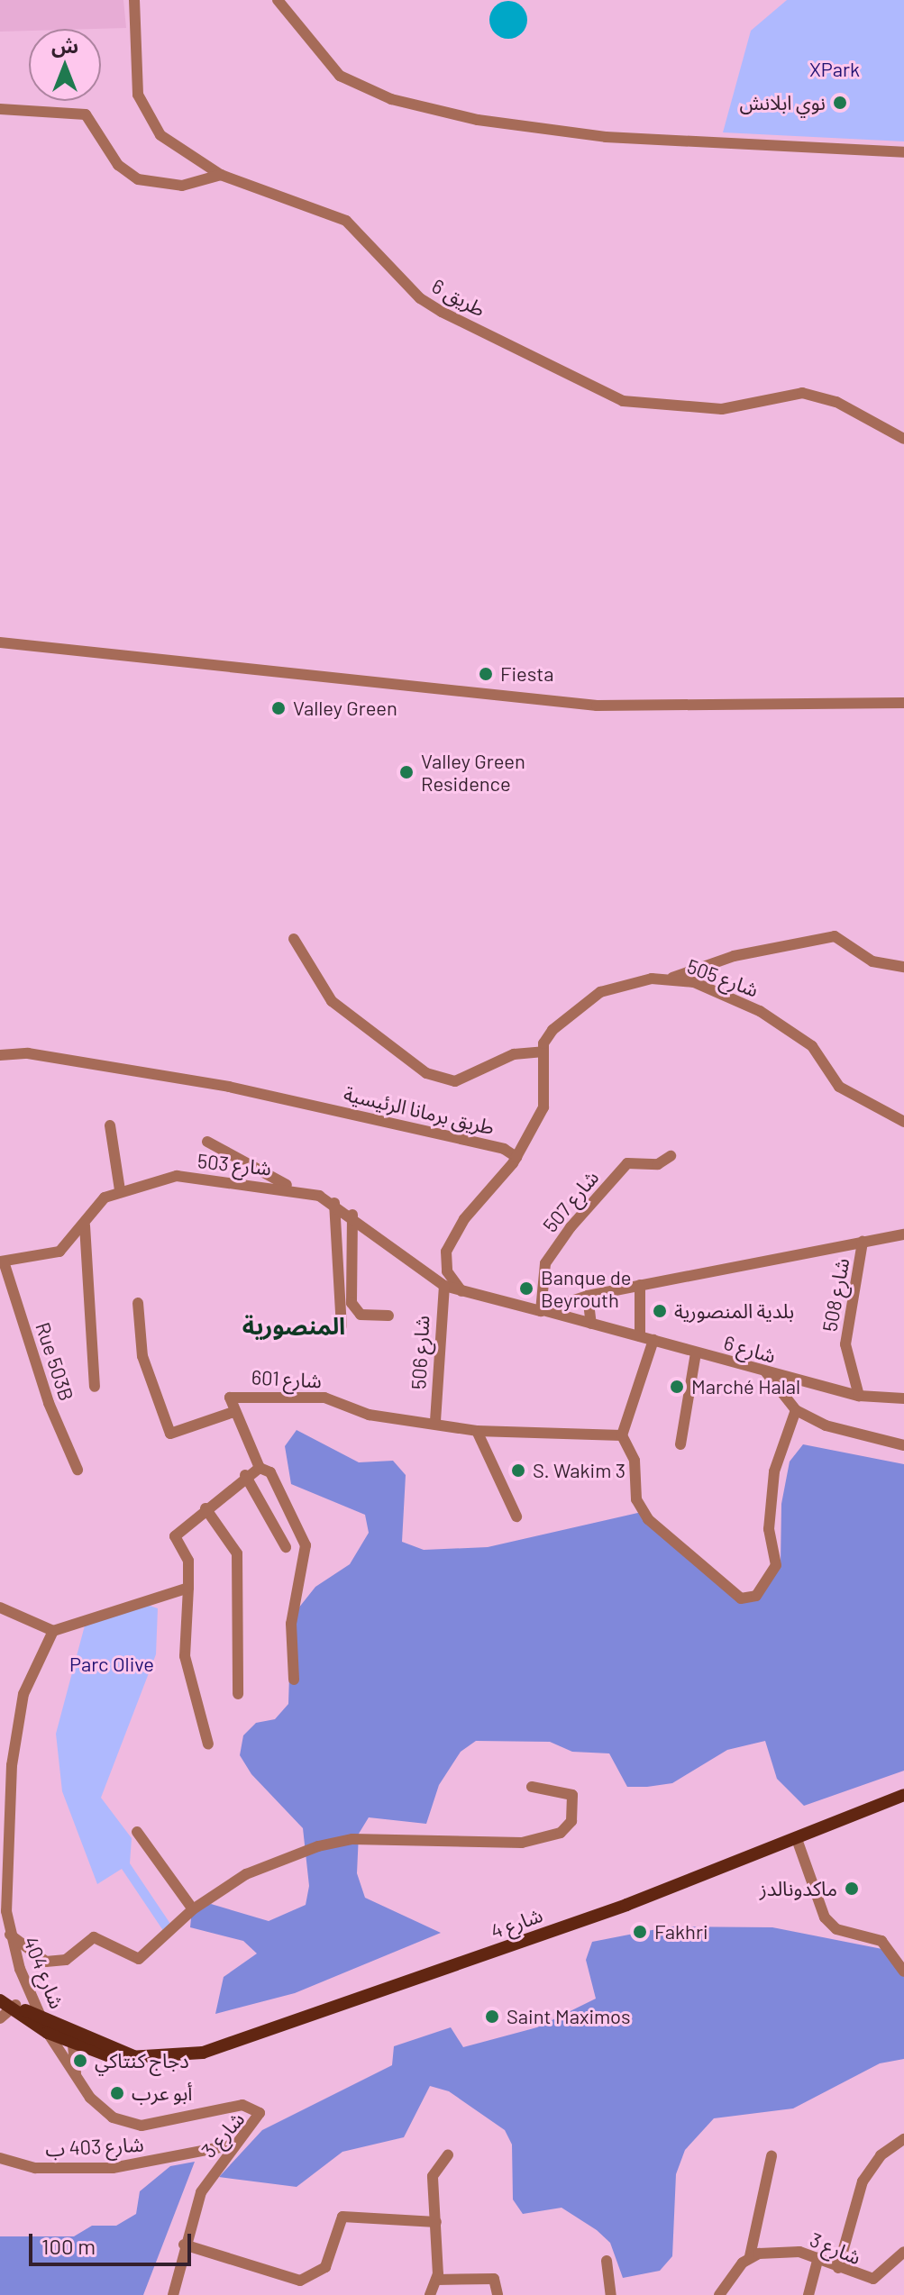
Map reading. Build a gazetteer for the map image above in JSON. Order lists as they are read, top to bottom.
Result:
{
  "streets": {
    "main road": ["شارع 4"],
    "street": [
      "طريق 6",
      "شارع 505",
      "طريق برمانا الرئيسية",
      "شارع 503",
      "شارع 507",
      "شارع 508",
      "شارع 6",
      "شارع 506",
      "Rue 503B",
      "شارع 601",
      "شارع 404",
      "شارع 3",
      "شارع 403 ب"
    ]
  },
  "crossings": [
    ["شارع 503", "شارع 506"],
    ["شارع 503", "Rue 503B"],
    ["شارع 507", "شارع 6"],
    ["شارع 508", "شارع 6"],
    ["شارع 506", "شارع 601"],
    ["شارع 4", "شارع 404"],
    ["شارع 4", "شارع 3"],
    ["شارع 404", "شارع 3"],
    ["شارع 3", "شارع 403 ب"]
  ],
  "districts": ["المنصورية"],
  "parks": ["XPark", "Parc Olive"],
  "places": [
    "نوي ابلانش",
    "Fiesta",
    "Valley Green",
    "Valley Green Residence",
    "Banque de Beyrouth",
    "بلدية المنصورية",
    "Marché Halal",
    "S. Wakim 3",
    "ماكدونالدز",
    "Fakhri",
    "Saint Maximos",
    "دجاج كنتاكي",
    "أبو عرب"
  ],
  "scale_bar": "100 m",
  "north": "top"
}
